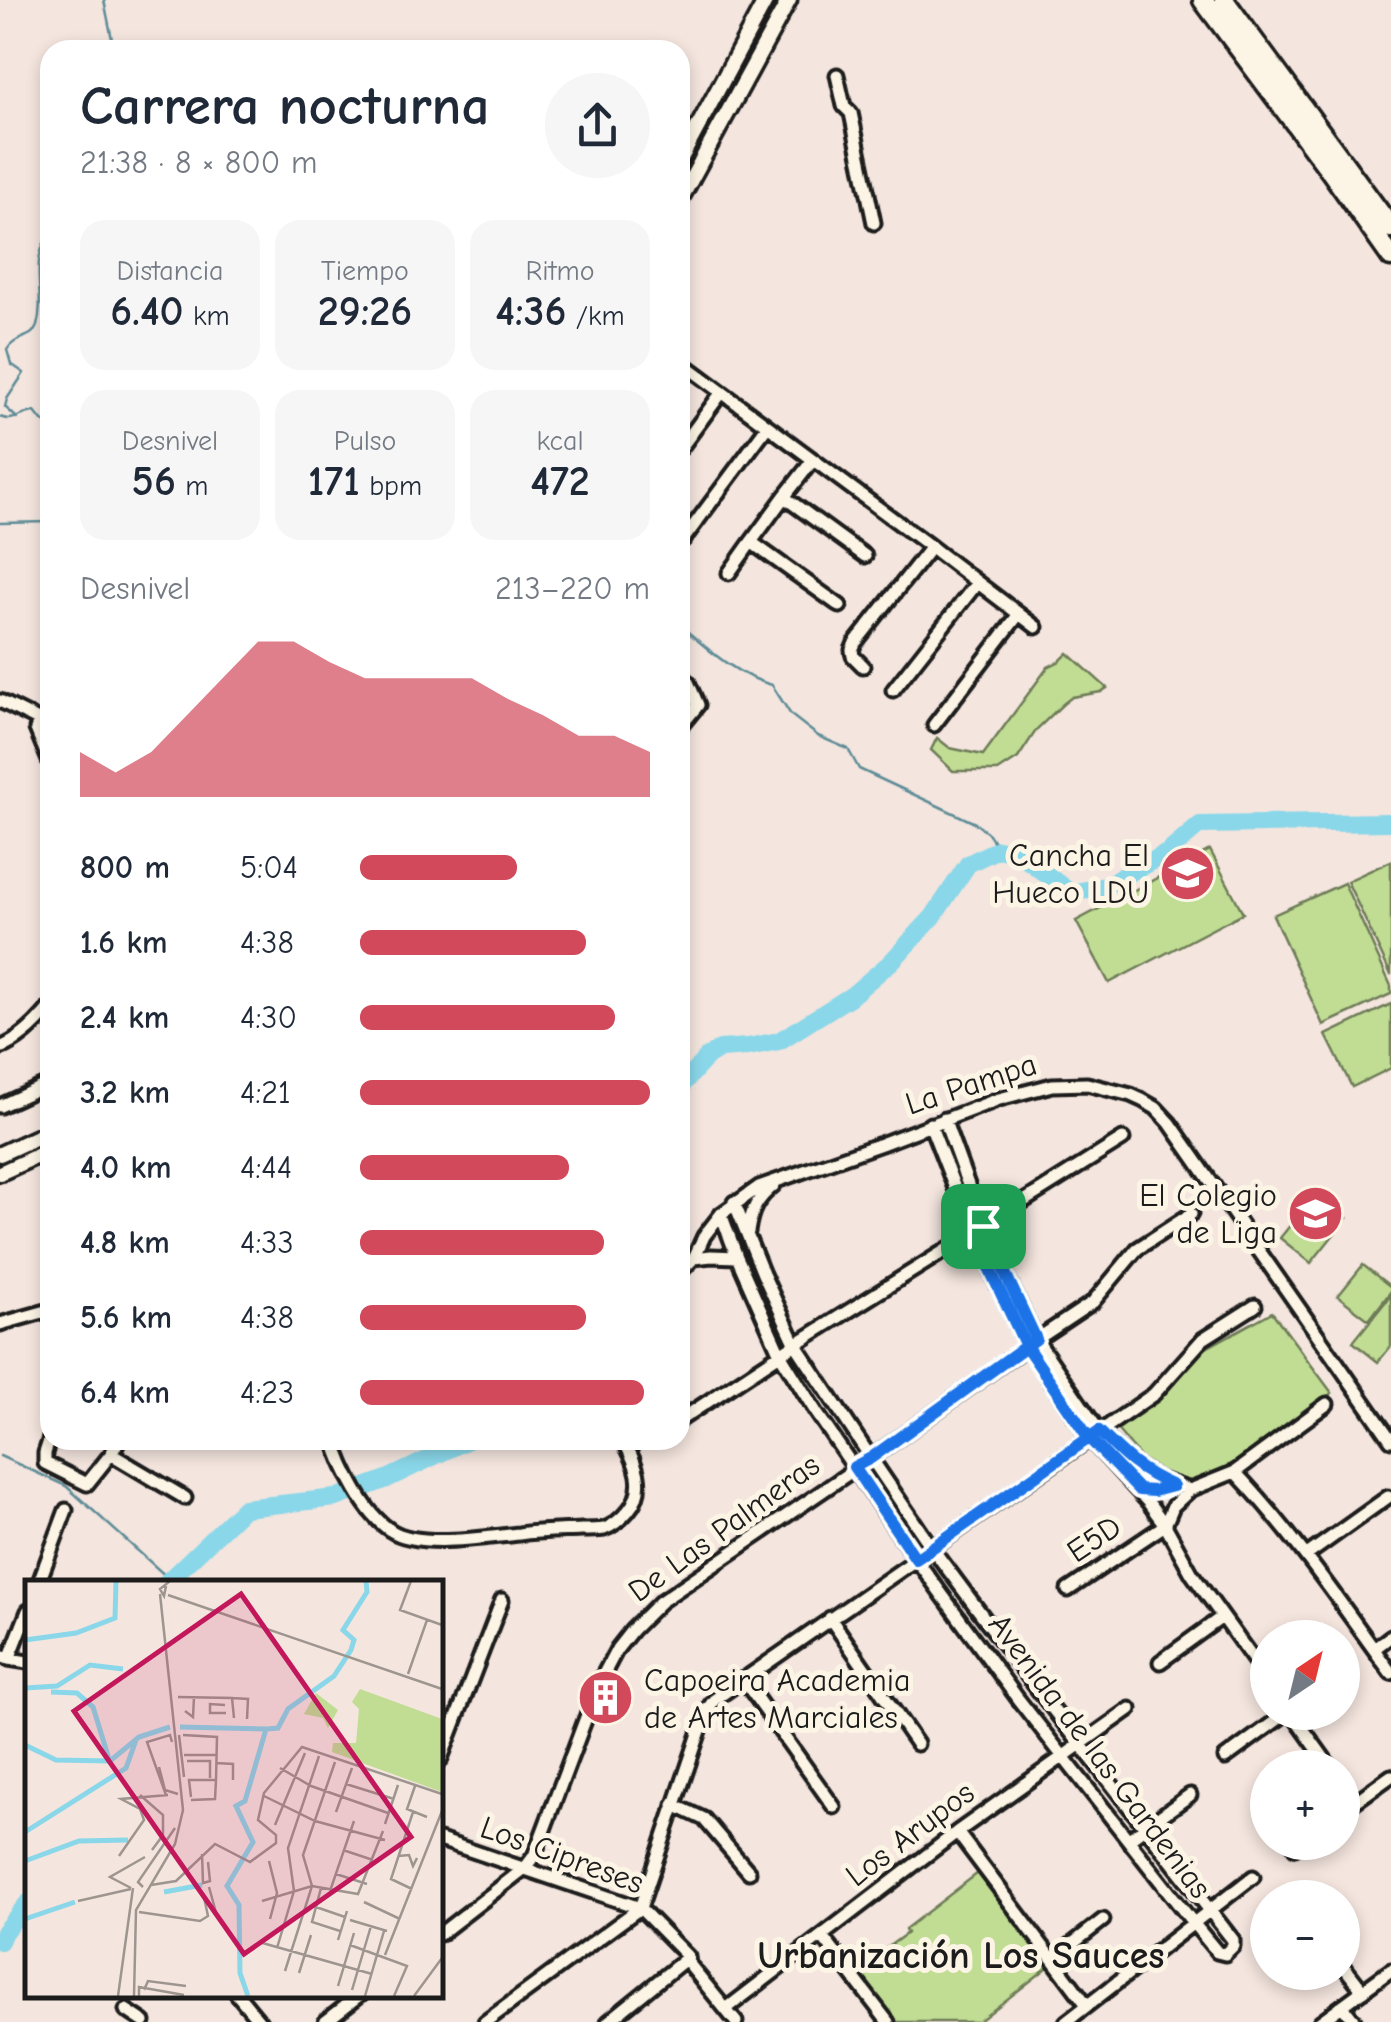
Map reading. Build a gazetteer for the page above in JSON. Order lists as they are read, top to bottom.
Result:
{
  "streets": {
    "street": [
      "La Pampa",
      "De Las Palmeras",
      "E5D",
      "Avenida de las Gardenias",
      "Los Arupos",
      "Los Cipreses"
    ]
  },
  "crossings": [
    ["La Pampa", "Avenida de las Gardenias"],
    ["De Las Palmeras", "Avenida de las Gardenias"],
    ["De Las Palmeras", "Los Cipreses"],
    ["Avenida de las Gardenias", "Los Arupos"],
    ["Los Arupos", "Los Cipreses"]
  ],
  "districts": ["Urbanización Los Sauces"],
  "places": {
    "school or university": ["Cancha El Hueco LDU", "El Colegio de Liga"],
    "building": ["Capoeira Academia de Artes Marciales"]
  },
  "north": "top right",
  "page": {
    "heading": ["Carrera nocturna", "21:38 · 8 × 800 m"],
    "stats": [
      ["Distancia", "6.40 km"],
      ["Tiempo", "29:26"],
      ["Ritmo", "4:36 /km"],
      ["Desnivel", "56 m"],
      ["Pulso", "171 bpm"],
      ["kcal", "472"]
    ],
    "chart": ["Desnivel", "213–220 m"],
    "list": [
      {
        "name": "800 m",
        "note": "5:04"
      },
      {
        "name": "1.6 km",
        "note": "4:38"
      },
      {
        "name": "2.4 km",
        "note": "4:30"
      },
      {
        "name": "3.2 km",
        "note": "4:21"
      },
      {
        "name": "4.0 km",
        "note": "4:44"
      },
      {
        "name": "4.8 km",
        "note": "4:33"
      },
      {
        "name": "5.6 km",
        "note": "4:38"
      },
      {
        "name": "6.4 km",
        "note": "4:23"
      }
    ],
    "map_buttons": ["+", "−"]
  }
}
